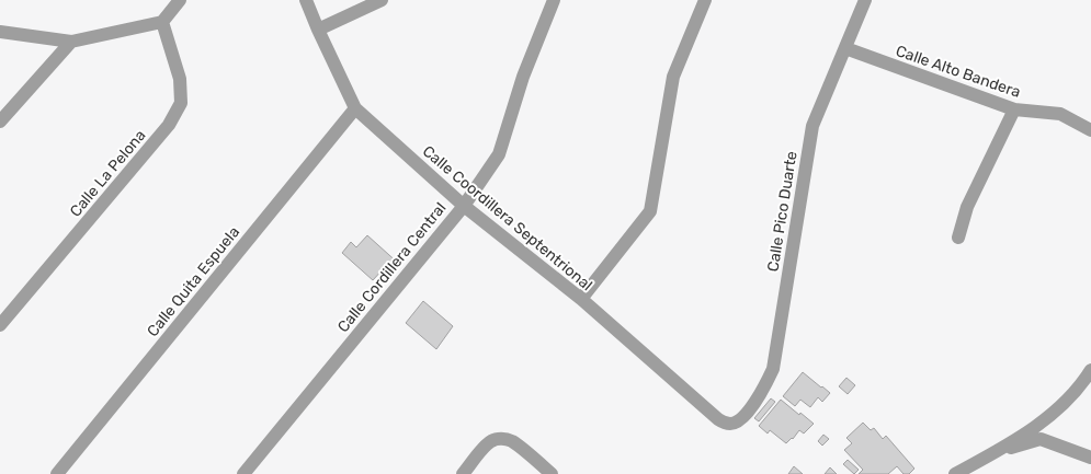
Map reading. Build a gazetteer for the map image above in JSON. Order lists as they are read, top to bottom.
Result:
{
  "streets": {
    "street": [
      "Calle Alto Bandera",
      "Calle La Pelona",
      "Calle Pico Duarte",
      "Calle Coordillera Septentrional",
      "Calle Cordillera Central",
      "Calle Quita Espuela"
    ]
  },
  "crossings": [
    ["Calle Alto Bandera", "Calle Pico Duarte"],
    ["Calle Pico Duarte", "Calle Coordillera Septentrional"],
    ["Calle Coordillera Septentrional", "Calle Cordillera Central"],
    ["Calle Coordillera Septentrional", "Calle Quita Espuela"]
  ]
}
